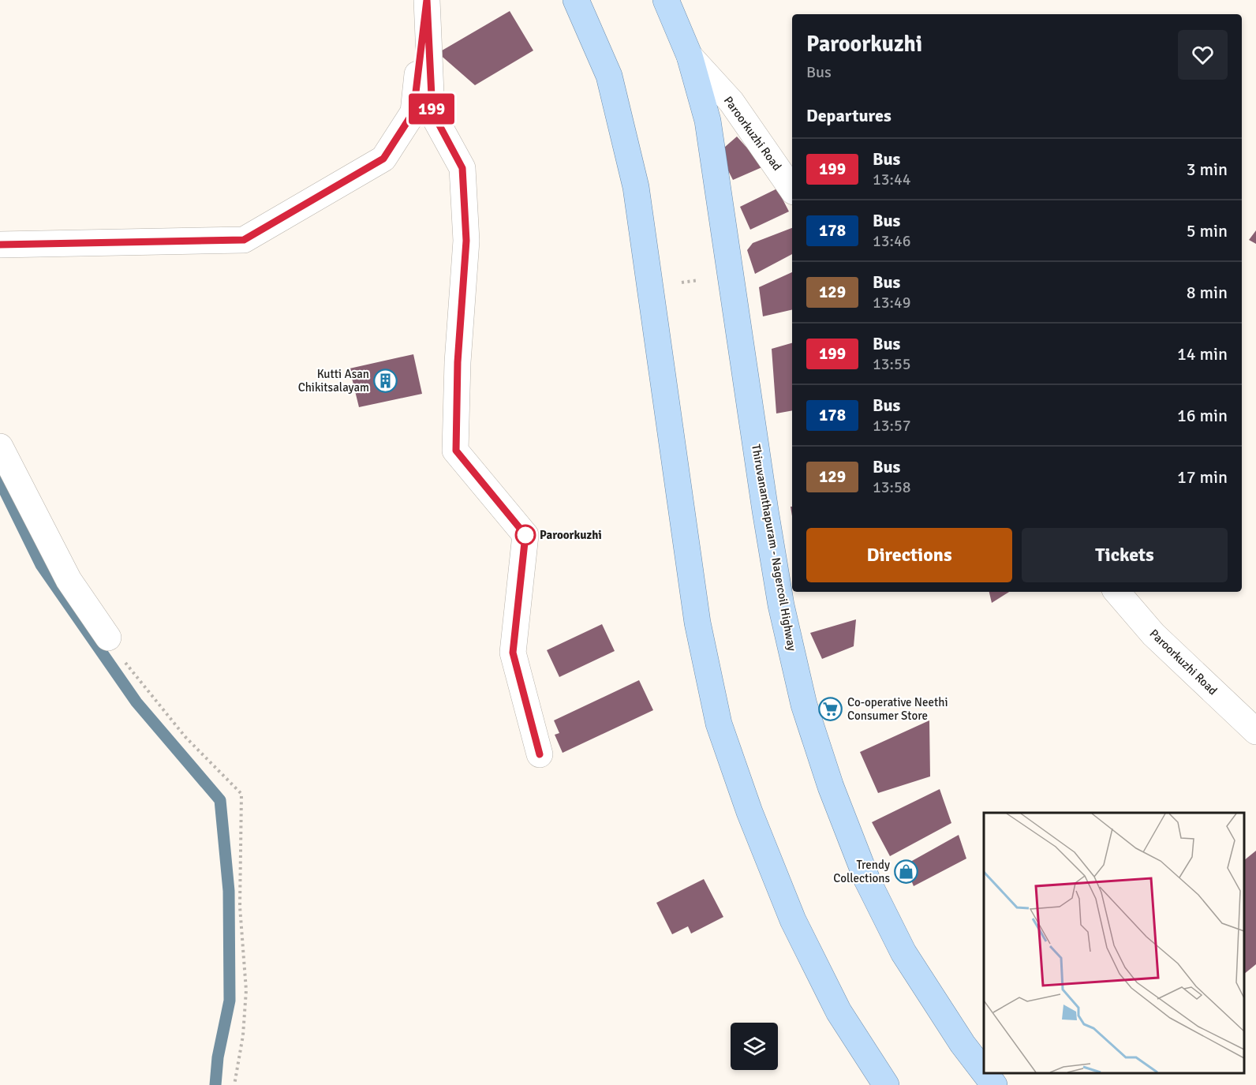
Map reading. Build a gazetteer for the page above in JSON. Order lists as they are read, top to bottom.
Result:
{
  "streets": {
    "main road": ["Thiruvananthapuram - Nagercoil Highway"],
    "street": ["Paroorkuzhi Road"]
  },
  "crossings": [
    ["Paroorkuzhi Road", "Thiruvananthapuram - Nagercoil Highway"]
  ],
  "places": {
    "building": ["Kutti Asan Chikitsalayam"],
    "other": ["Paroorkuzhi"],
    "supermarket": ["Co-operative Neethi Consumer Store"],
    "shop": ["Trendy Collections"]
  },
  "lines": ["bus line 199"],
  "page": {
    "on_map": "199",
    "heading": [
      ["Paroorkuzhi", "Bus"],
      "Departures"
    ],
    "list": [
      {
        "mark": "199",
        "name": "Bus",
        "note": "13:44",
        "value": "3 min"
      },
      {
        "mark": "178",
        "name": "Bus",
        "note": "13:46",
        "value": "5 min"
      },
      {
        "mark": "129",
        "name": "Bus",
        "note": "13:49",
        "value": "8 min"
      },
      {
        "mark": "199",
        "name": "Bus",
        "note": "13:55",
        "value": "14 min"
      },
      {
        "mark": "178",
        "name": "Bus",
        "note": "13:57",
        "value": "16 min"
      },
      {
        "mark": "129",
        "name": "Bus",
        "note": "13:58",
        "value": "17 min"
      }
    ],
    "buttons": ["Directions", "Tickets"]
  }
}
